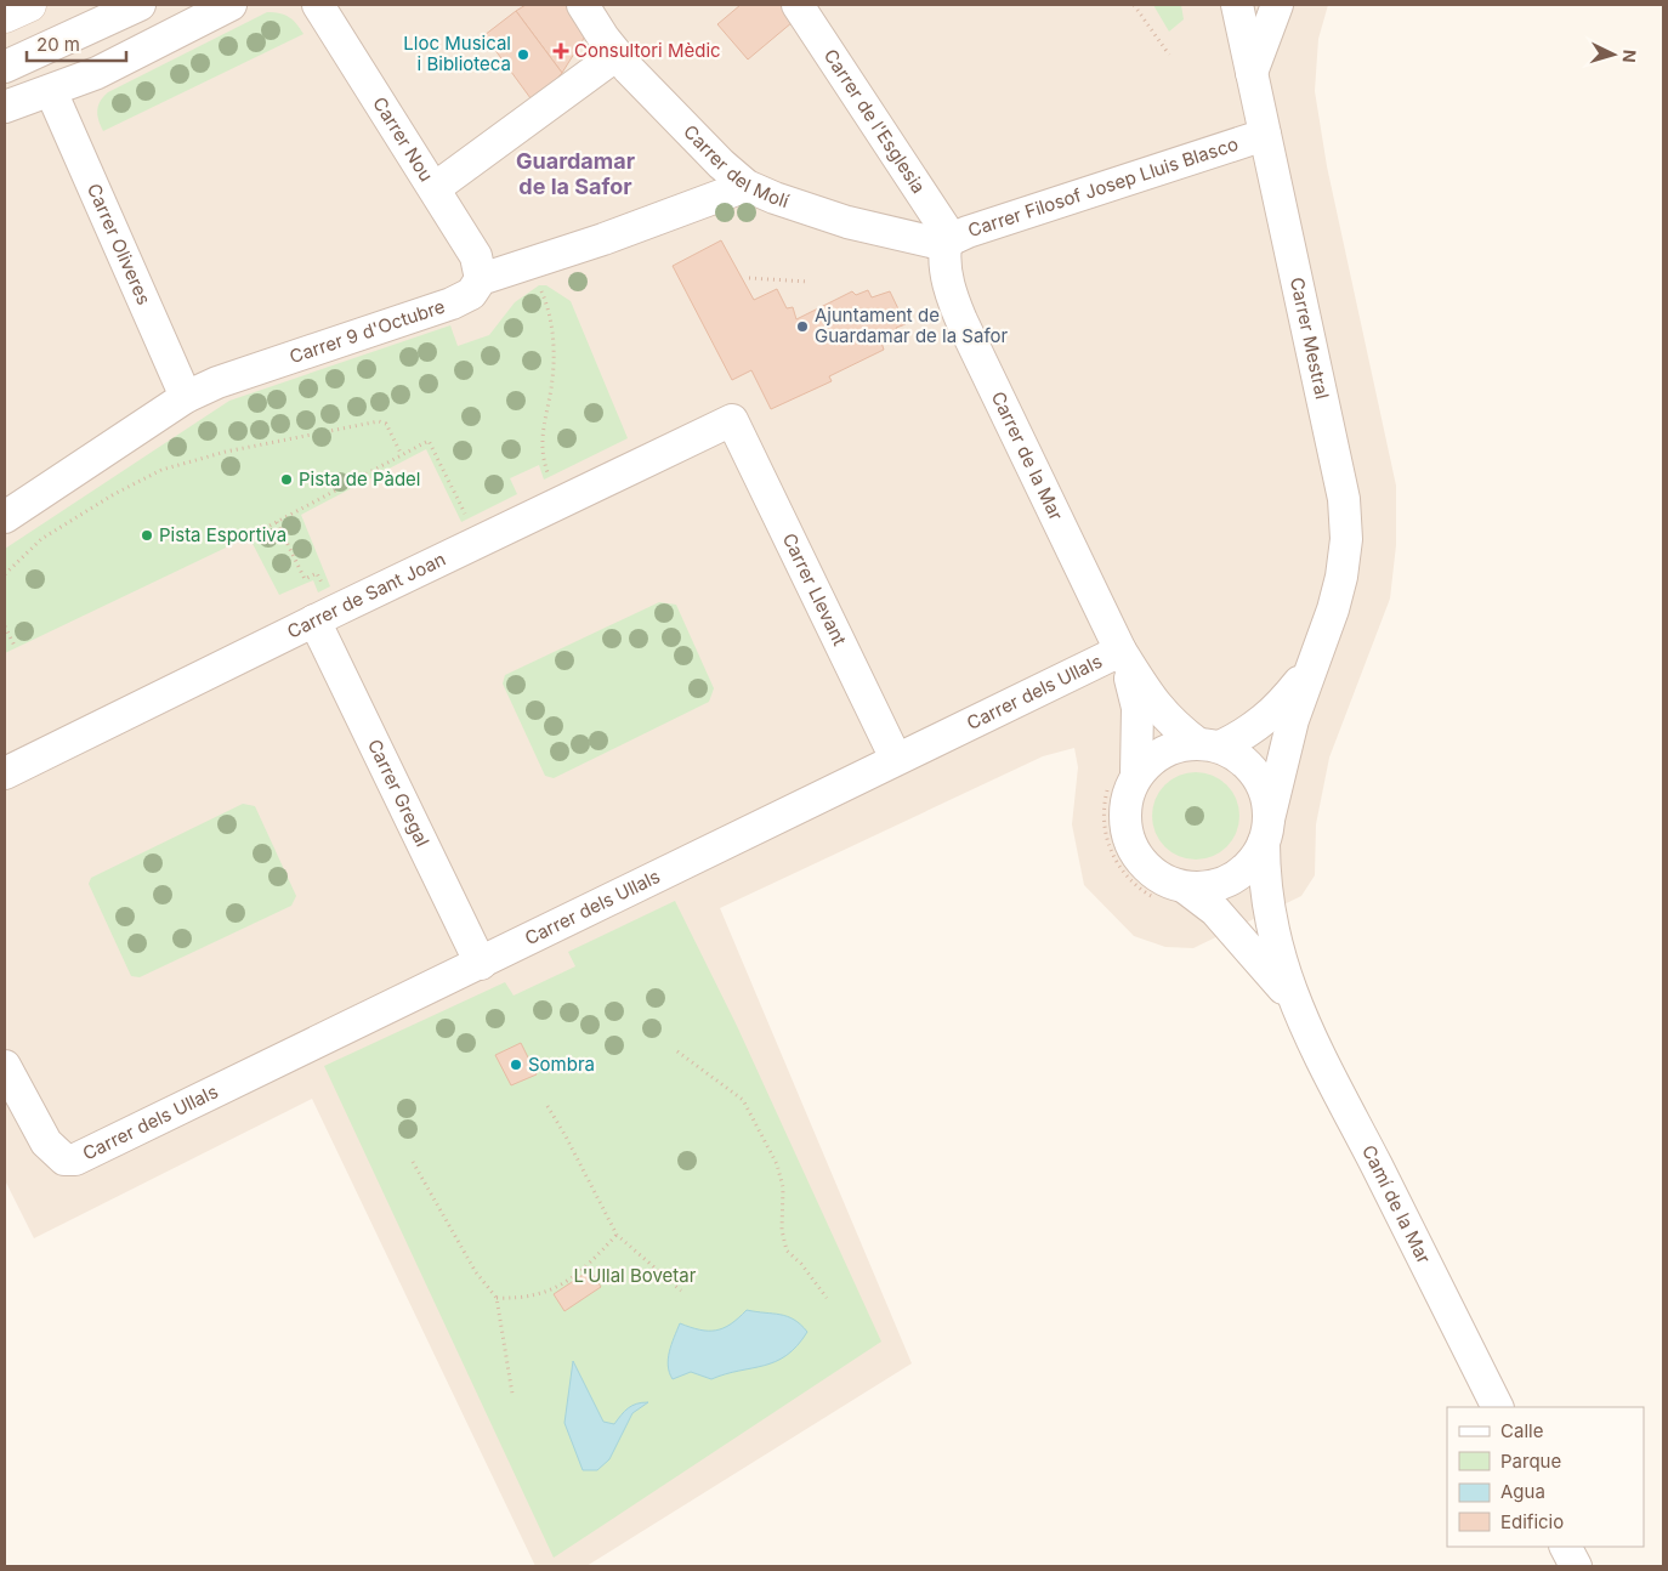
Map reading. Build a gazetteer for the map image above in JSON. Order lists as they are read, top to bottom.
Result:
{
  "streets": {
    "street": [
      "Carrer de l'Esglesia",
      "Carrer Nou",
      "Carrer del Molí",
      "Carrer Filosof Josep Lluis Blasco",
      "Carrer Oliveres",
      "Carrer 9 d'Octubre",
      "Carrer Mestral",
      "Carrer de la Mar",
      "Carrer Llevant",
      "Carrer de Sant Joan",
      "Carrer dels Ullals",
      "Carrer Gregal",
      "Camí de la Mar"
    ]
  },
  "crossings": [
    ["Carrer de l'Esglesia", "Carrer del Molí"],
    ["Carrer de l'Esglesia", "Carrer Filosof Josep Lluis Blasco"],
    ["Carrer de l'Esglesia", "Carrer de la Mar"],
    ["Carrer Nou", "Carrer 9 d'Octubre"],
    ["Carrer del Molí", "Carrer Filosof Josep Lluis Blasco"],
    ["Carrer del Molí", "Carrer 9 d'Octubre"],
    ["Carrer del Molí", "Carrer de la Mar"],
    ["Carrer Filosof Josep Lluis Blasco", "Carrer Mestral"],
    ["Carrer Filosof Josep Lluis Blasco", "Carrer de la Mar"],
    ["Carrer Oliveres", "Carrer 9 d'Octubre"],
    ["Carrer Mestral", "Carrer de la Mar"],
    ["Carrer Mestral", "Camí de la Mar"],
    ["Carrer de la Mar", "Carrer dels Ullals"],
    ["Carrer de la Mar", "Camí de la Mar"],
    ["Carrer Llevant", "Carrer de Sant Joan"],
    ["Carrer Llevant", "Carrer dels Ullals"],
    ["Carrer de Sant Joan", "Carrer Gregal"],
    ["Carrer dels Ullals", "Carrer Gregal"]
  ],
  "districts": ["Guardamar de la Safor"],
  "parks": ["L'Ullal Bovetar"],
  "places": {
    "health": ["Consultori Mèdic"],
    "other": [
      "Lloc Musical i Biblioteca",
      "Ajuntament de Guardamar de la Safor",
      "Pista de Pàdel",
      "Pista Esportiva",
      "Sombra"
    ]
  },
  "legend": [
    "Calle",
    "Parque",
    "Agua",
    "Edificio"
  ],
  "scale_bar": "20 m",
  "north": "right"
}
